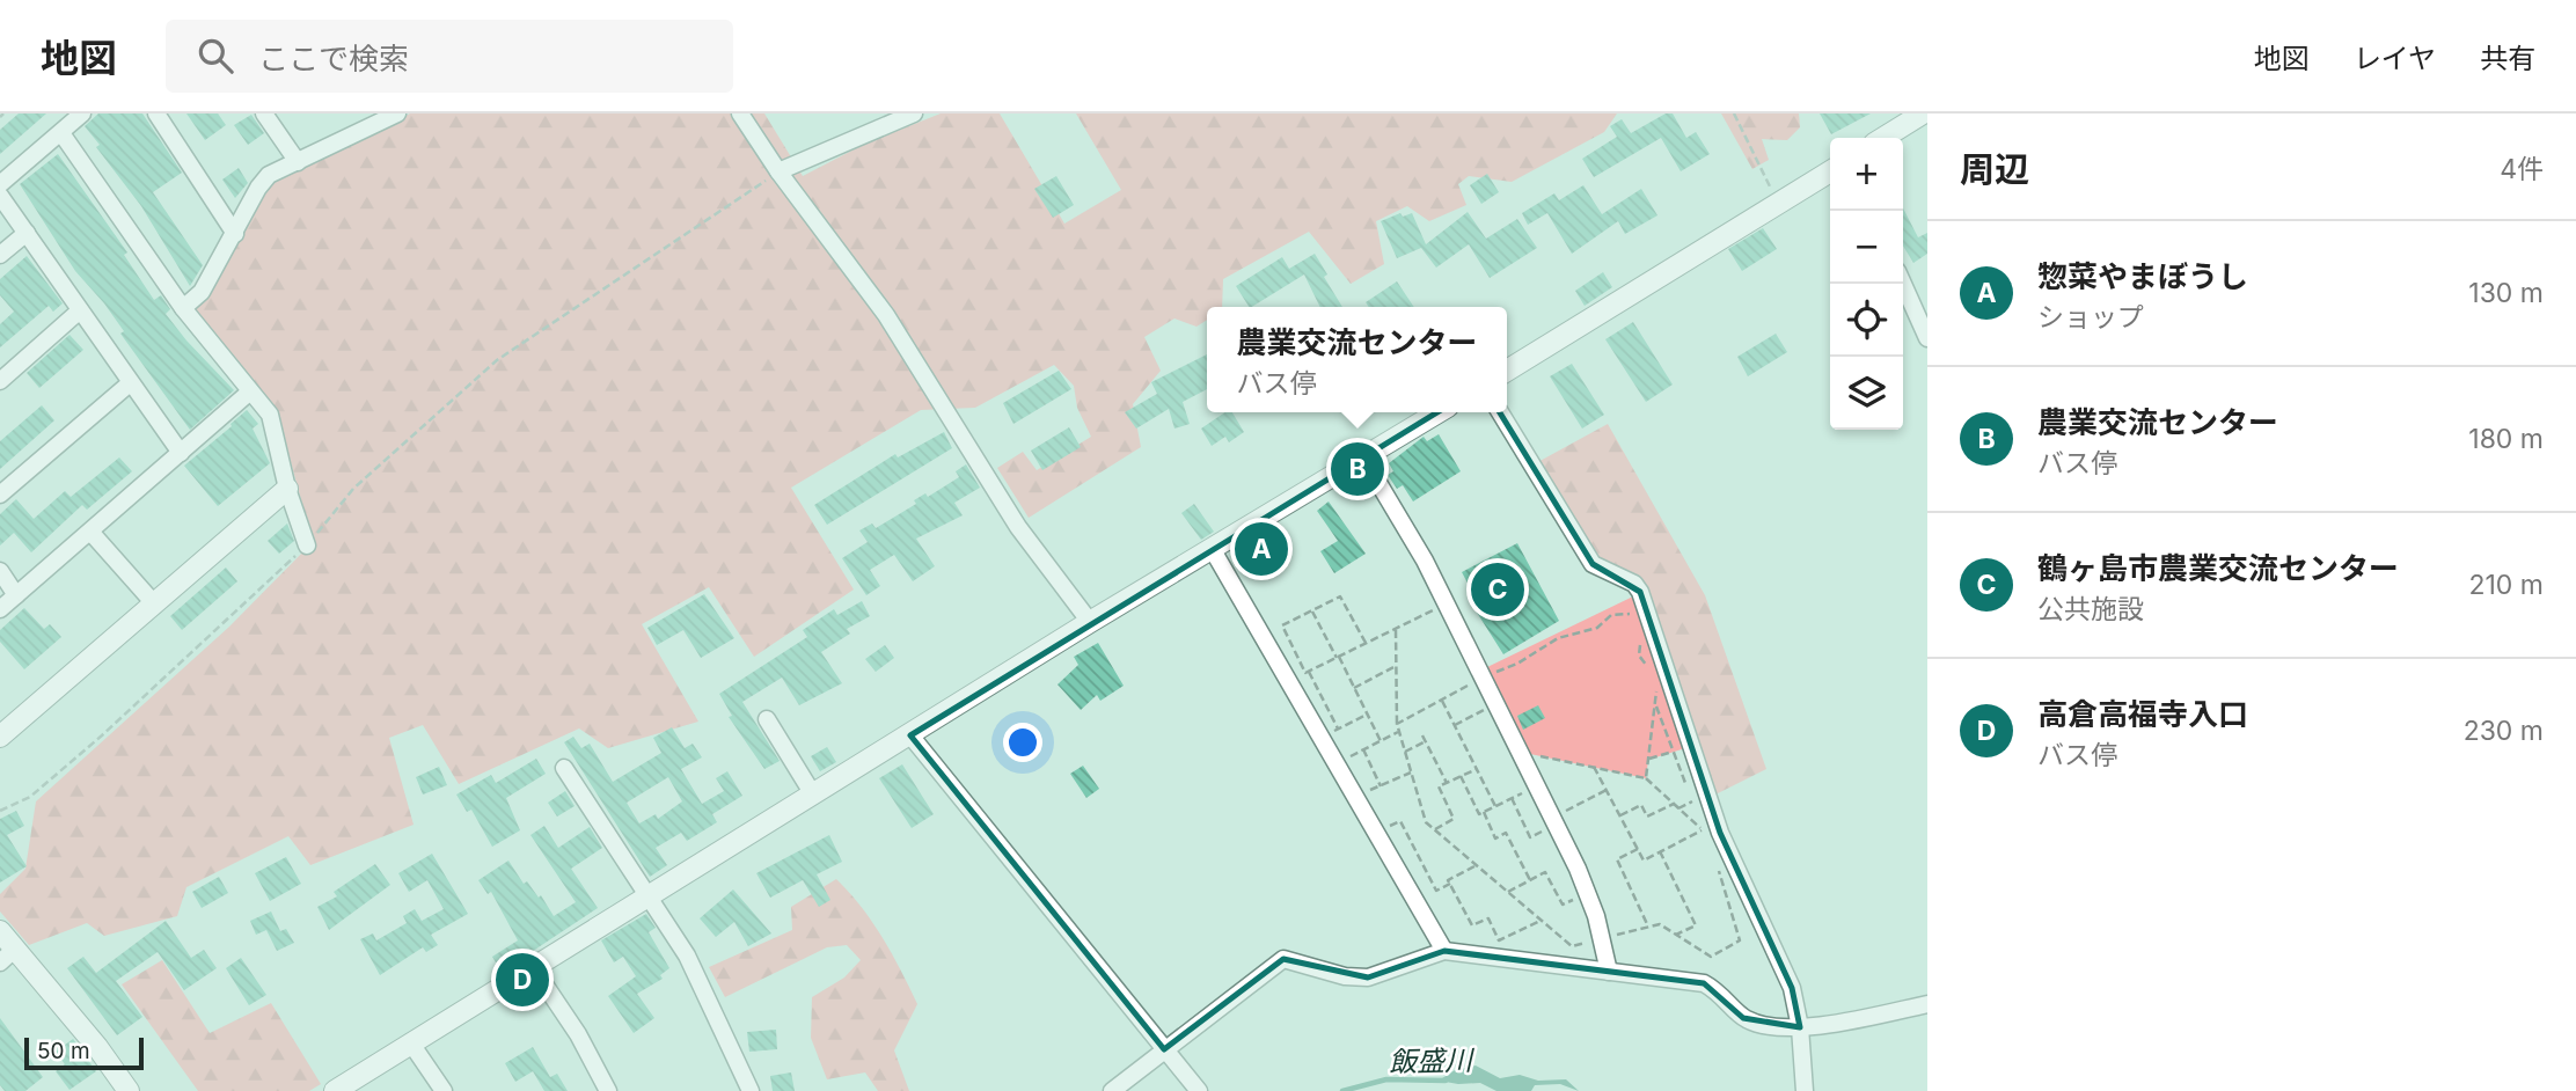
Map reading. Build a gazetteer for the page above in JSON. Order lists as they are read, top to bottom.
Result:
{
  "water": ["飯盛川"],
  "scale_bar": "50 m",
  "page": {
    "header": "地図",
    "search": "ここで検索",
    "nav": ["地図", "レイヤ", "共有"],
    "heading": ["周辺", "4件"],
    "map_buttons": ["+", "−"],
    "list": [
      {
        "mark": "A",
        "name": "惣菜やまぼうし",
        "note": "ショップ",
        "value": "130 m"
      },
      {
        "mark": "B",
        "name": "農業交流センター",
        "note": "バス停",
        "value": "180 m"
      },
      {
        "mark": "C",
        "name": "鶴ヶ島市農業交流センター",
        "note": "公共施設",
        "value": "210 m"
      },
      {
        "mark": "D",
        "name": "高倉高福寺入口",
        "note": "バス停",
        "value": "230 m"
      }
    ],
    "popup": ["農業交流センター", "バス停"],
    "pins": [
      "B",
      "A",
      "C",
      "D"
    ],
    "scale": "50 m"
  }
}
